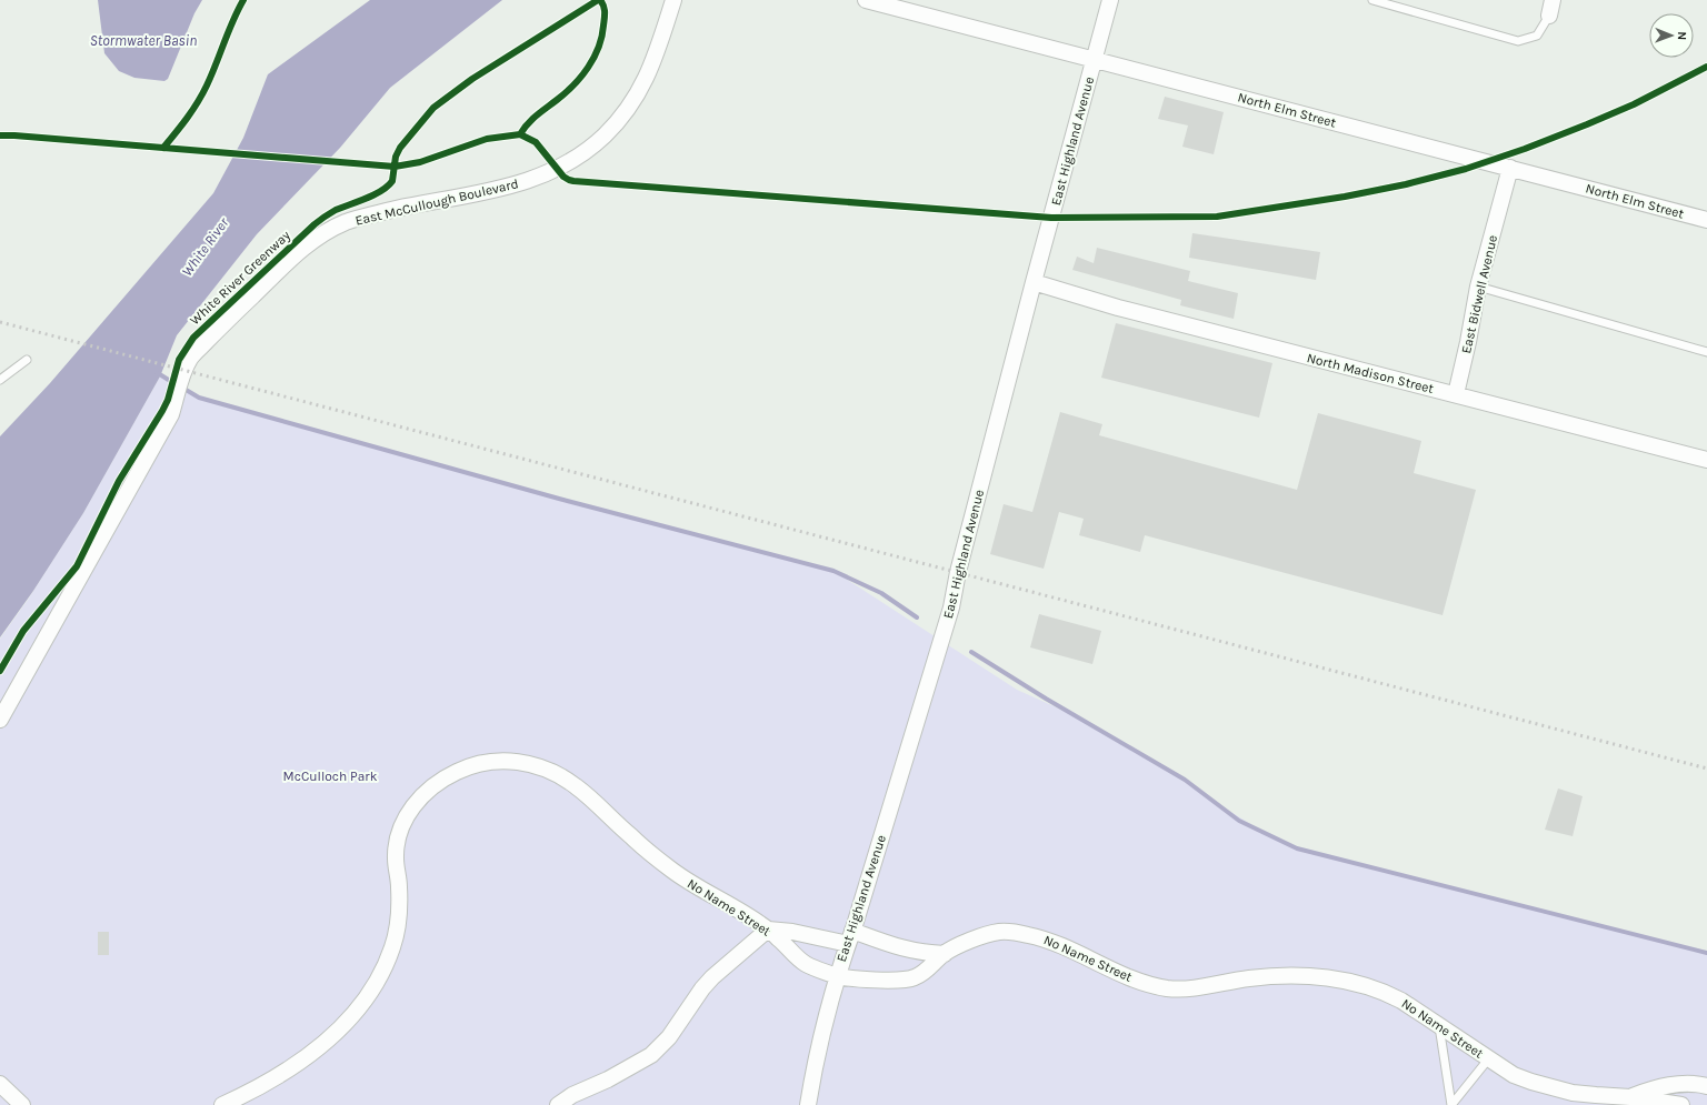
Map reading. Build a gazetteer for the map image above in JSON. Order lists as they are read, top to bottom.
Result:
{
  "streets": {
    "street": [
      "North Elm Street",
      "East Highland Avenue",
      "East McCullough Boulevard",
      "East Bidwell Avenue",
      "North Madison Street",
      "No Name Street"
    ],
    "cycle path": ["White River Greenway"]
  },
  "crossings": [
    ["North Elm Street", "East Highland Avenue"],
    ["North Elm Street", "East Bidwell Avenue"],
    ["East Highland Avenue", "North Madison Street"],
    ["East Highland Avenue", "No Name Street"],
    ["East Bidwell Avenue", "North Madison Street"]
  ],
  "water": ["Stormwater Basin", "White River"],
  "parks": ["McCulloch Park"],
  "north": "right"
}
